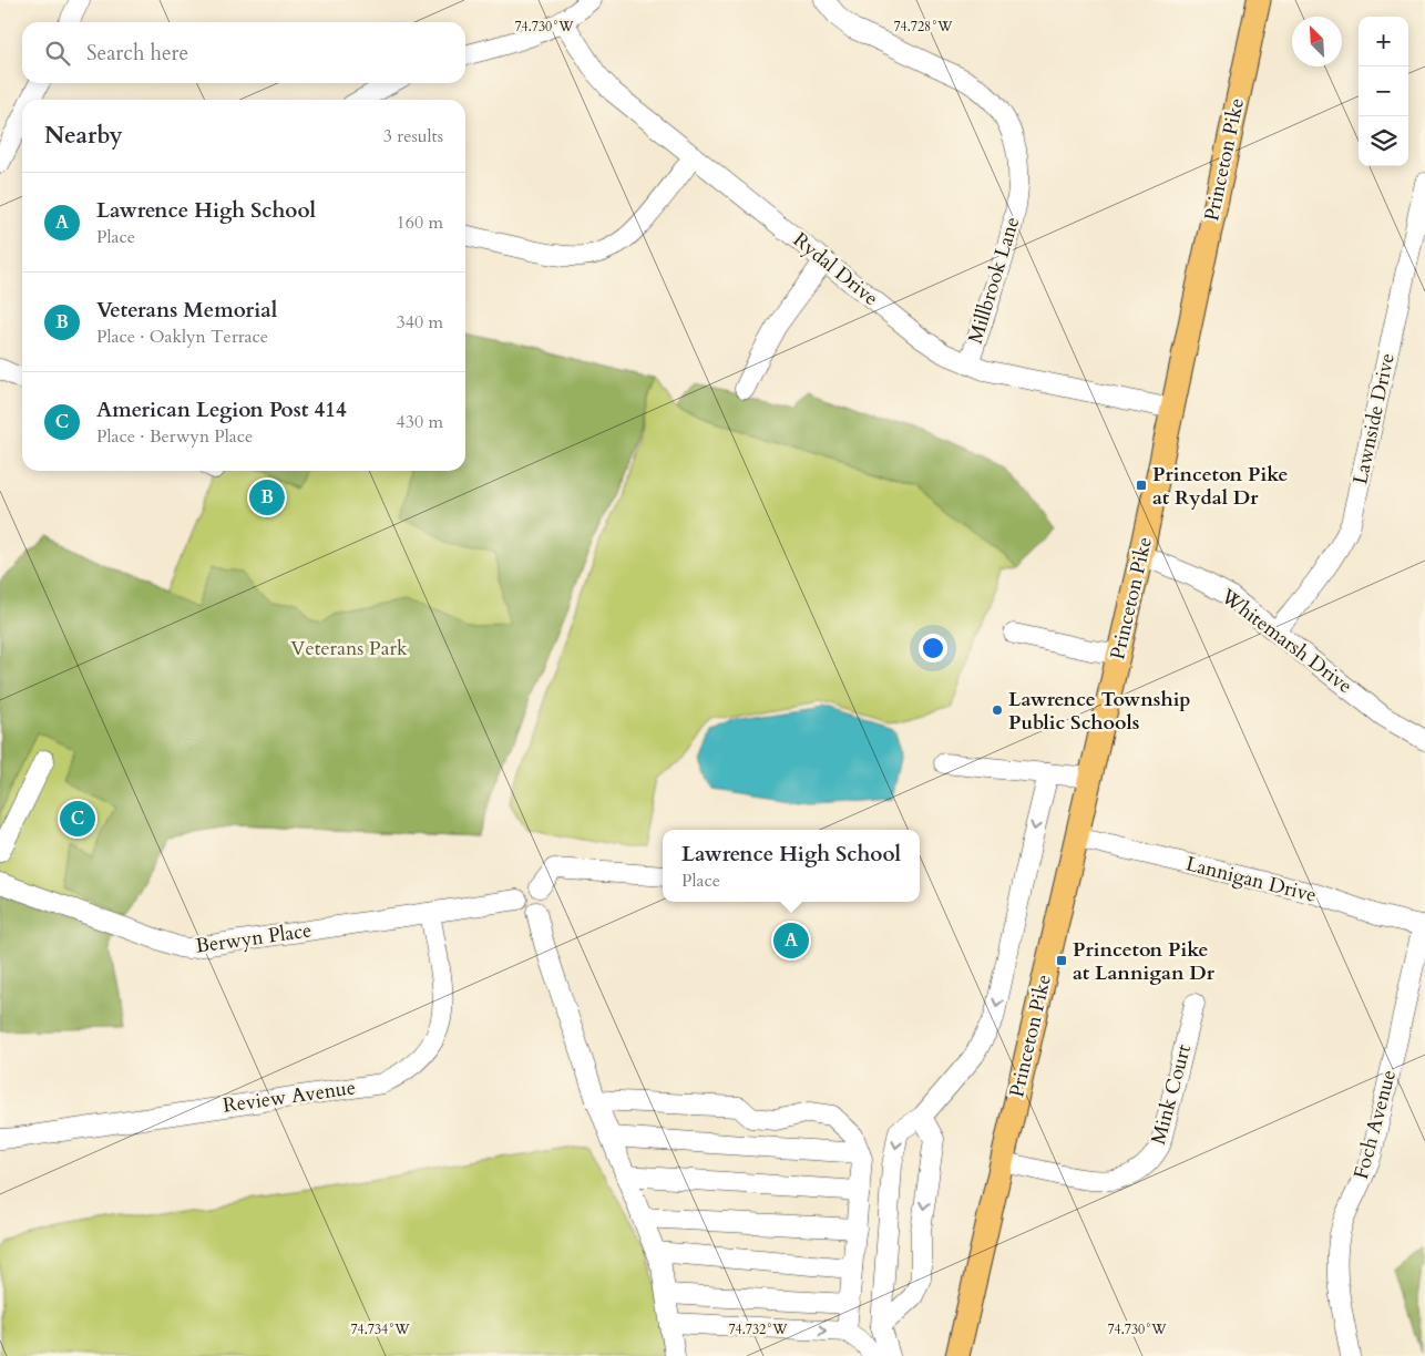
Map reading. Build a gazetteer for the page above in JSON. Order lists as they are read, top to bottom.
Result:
{
  "streets": {
    "main road": ["Princeton Pike"],
    "street": [
      "Rydal Drive",
      "Millbrook Lane",
      "Lawnside Drive",
      "Whitemarsh Drive",
      "Lannigan Drive",
      "Berwyn Place",
      "Mink Court",
      "Review Avenue",
      "Foch Avenue"
    ]
  },
  "crossings": [
    ["Princeton Pike", "Rydal Drive"],
    ["Princeton Pike", "Whitemarsh Drive"],
    ["Princeton Pike", "Lannigan Drive"],
    ["Princeton Pike", "Mink Court"],
    ["Rydal Drive", "Millbrook Lane"],
    ["Lawnside Drive", "Whitemarsh Drive"],
    ["Lannigan Drive", "Foch Avenue"],
    ["Berwyn Place", "Review Avenue"]
  ],
  "parks": ["Veterans Park"],
  "places": {
    "transit": ["Princeton Pike at Rydal Dr", "Princeton Pike at Lannigan Dr"],
    "other": ["Lawrence Township Public Schools"]
  },
  "north": "top left",
  "page": {
    "map_buttons": ["+", "−"],
    "search": "Search here",
    "heading": ["Nearby", "3 results"],
    "list": [
      {
        "mark": "A",
        "name": "Lawrence High School",
        "note": "Place",
        "value": "160 m"
      },
      {
        "mark": "B",
        "name": "Veterans Memorial",
        "note": "Place · Oaklyn Terrace",
        "value": "340 m"
      },
      {
        "mark": "C",
        "name": "American Legion Post 414",
        "note": "Place · Berwyn Place",
        "value": "430 m"
      }
    ],
    "pins": ["B", "C", "A"],
    "popup": ["Lawrence High School", "Place"]
  },
  "coordinates": [
    "74.730°W",
    "74.728°W",
    "74.734°W",
    "74.732°W"
  ]
}
